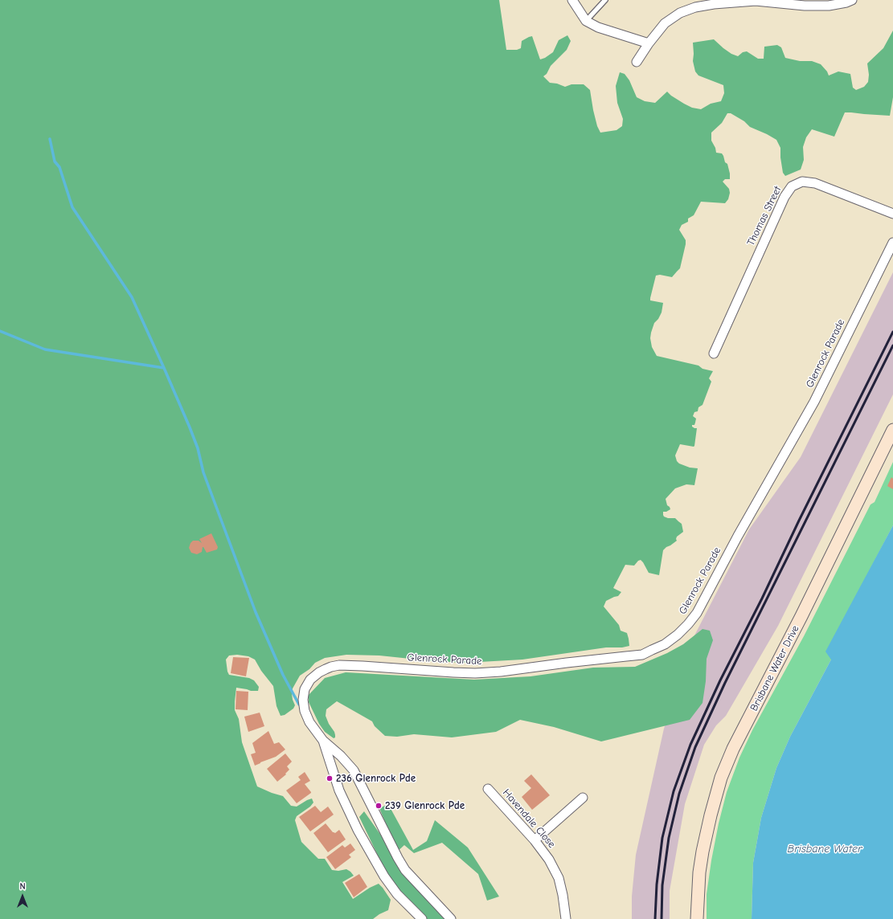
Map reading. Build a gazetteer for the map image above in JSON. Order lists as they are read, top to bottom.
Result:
{
  "streets": {
    "main road": ["Brisbane Water Drive"],
    "street": ["Thomas Street", "Glenrock Parade", "Havendale Close"]
  },
  "water": ["Brisbane Water"],
  "places": ["236 Glenrock Pde", "239 Glenrock Pde"],
  "north": "top"
}
